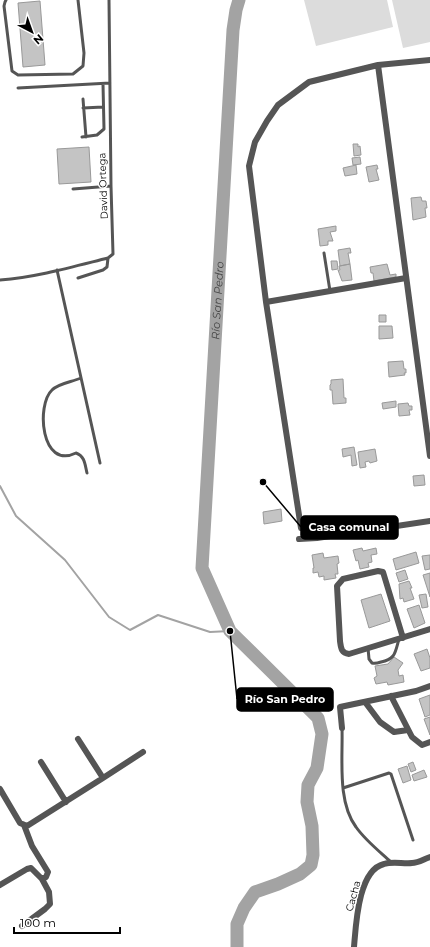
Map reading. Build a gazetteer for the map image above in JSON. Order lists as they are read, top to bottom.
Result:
{
  "streets": {
    "street": ["Cacha"],
    "lane": ["David Ortega"]
  },
  "water": ["Río San Pedro"],
  "places": ["Casa comunal", "Río San Pedro"],
  "scale_bar": "100 m",
  "north": "bottom right"
}
